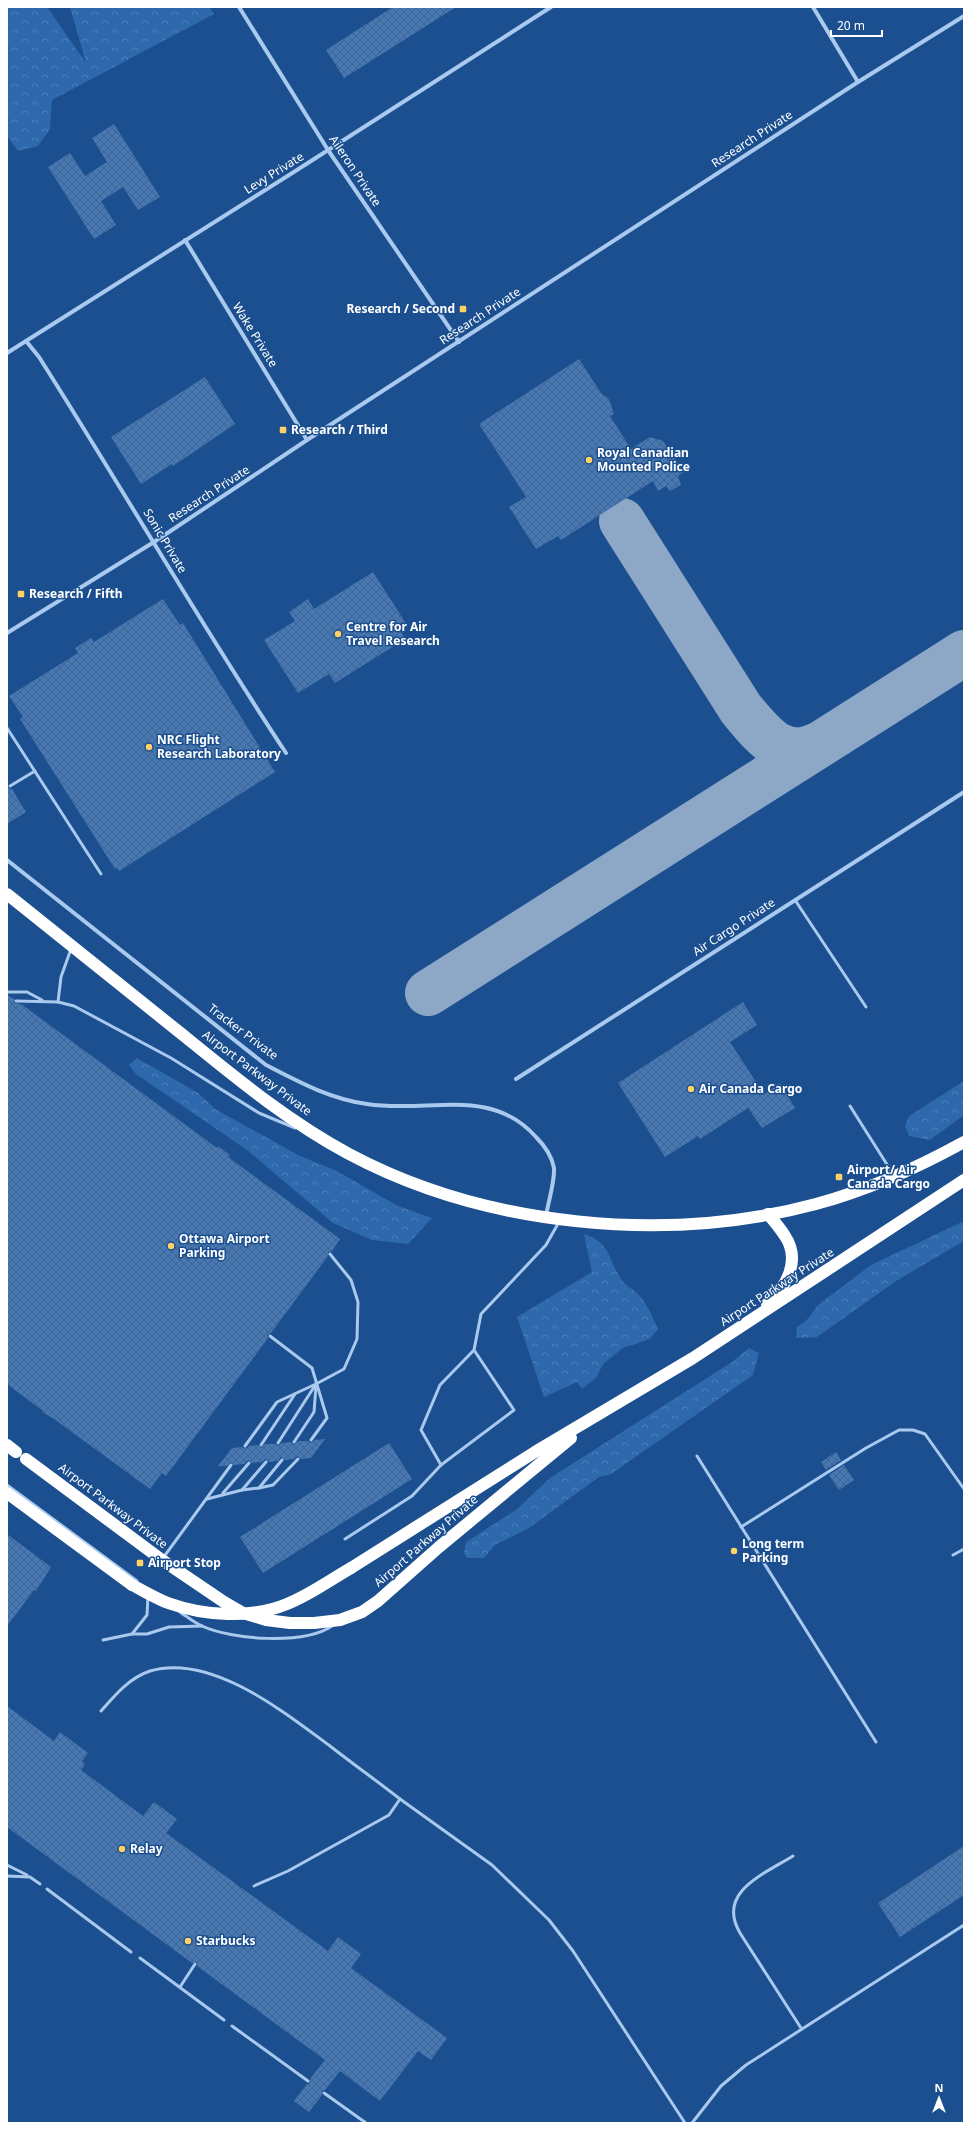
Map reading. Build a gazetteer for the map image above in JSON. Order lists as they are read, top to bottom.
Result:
{
  "streets": {
    "highway": ["Airport Parkway Private"],
    "street": [
      "Research Private",
      "Aileron Private",
      "Levy Private",
      "Wake Private",
      "Sonic Private",
      "Air Cargo Private",
      "Tracker Private"
    ]
  },
  "crossings": [
    ["Research Private", "Aileron Private"],
    ["Research Private", "Wake Private"],
    ["Research Private", "Sonic Private"],
    ["Aileron Private", "Levy Private"],
    ["Levy Private", "Wake Private"],
    ["Levy Private", "Sonic Private"],
    ["Tracker Private", "Airport Parkway Private"]
  ],
  "places": {
    "transit": [
      "Research / Second",
      "Research / Third",
      "Research / Fifth",
      "Airport/ Air Canada Cargo",
      "Airport Stop"
    ],
    "other": [
      "Royal Canadian Mounted Police",
      "Centre for Air Travel Research",
      "NRC Flight Research Laboratory",
      "Air Canada Cargo",
      "Ottawa Airport Parking",
      "Long term Parking",
      "Relay",
      "Starbucks"
    ]
  },
  "scale_bar": "20 m",
  "north": "top"
}
